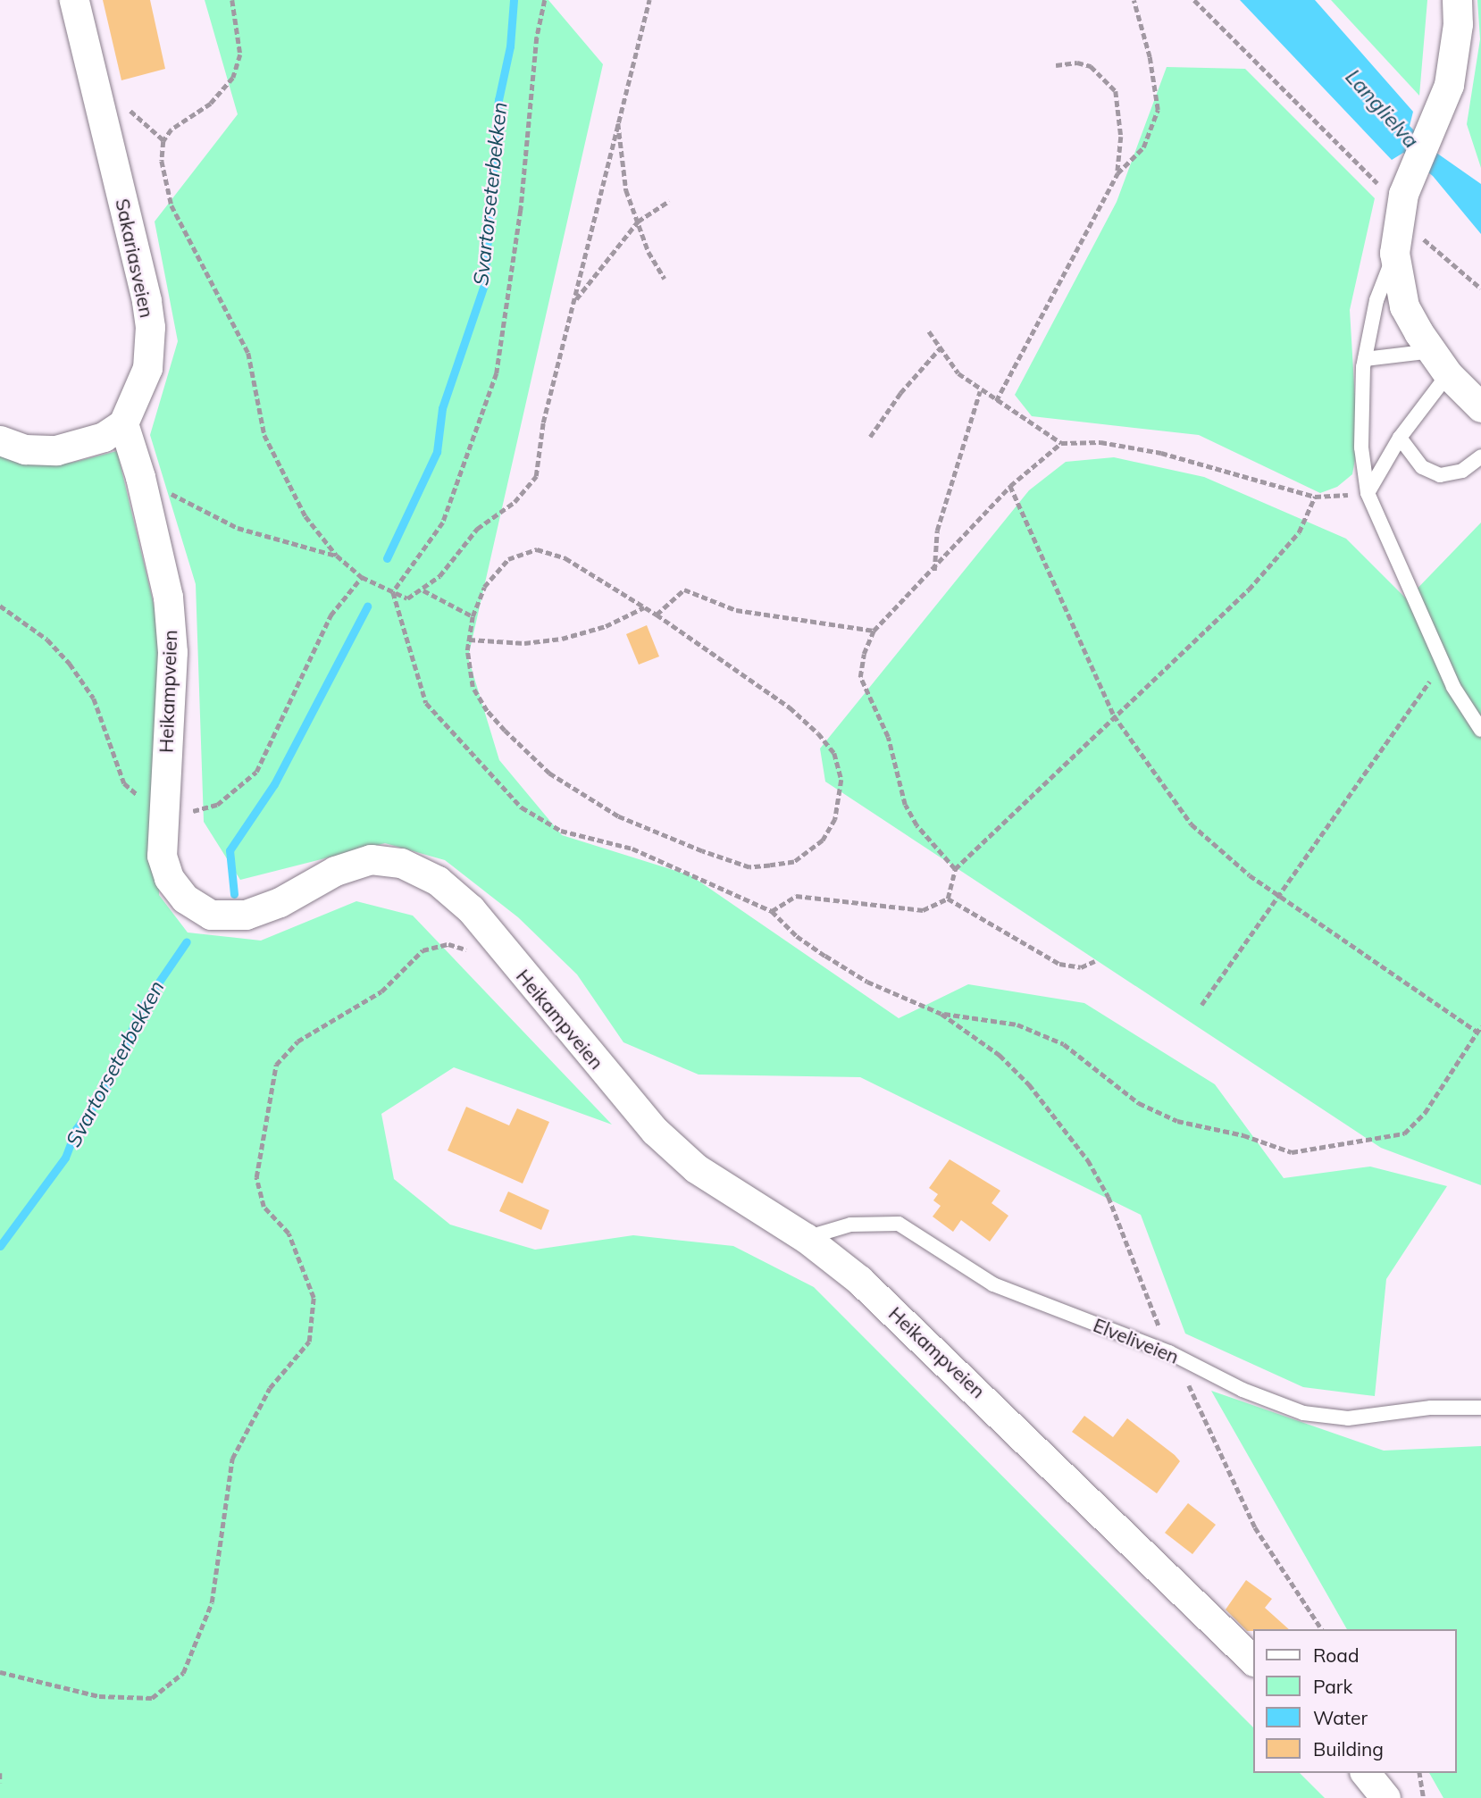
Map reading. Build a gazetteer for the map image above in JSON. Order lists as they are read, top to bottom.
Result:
{
  "streets": {
    "street": ["Sakariasveien", "Heikampveien"],
    "lane": ["Elveliveien"]
  },
  "crossings": [
    ["Sakariasveien", "Heikampveien"],
    ["Heikampveien", "Elveliveien"]
  ],
  "water": ["Langlielva", "Svartorseterbekken"],
  "legend": [
    "Road",
    "Park",
    "Water",
    "Building"
  ]
}
